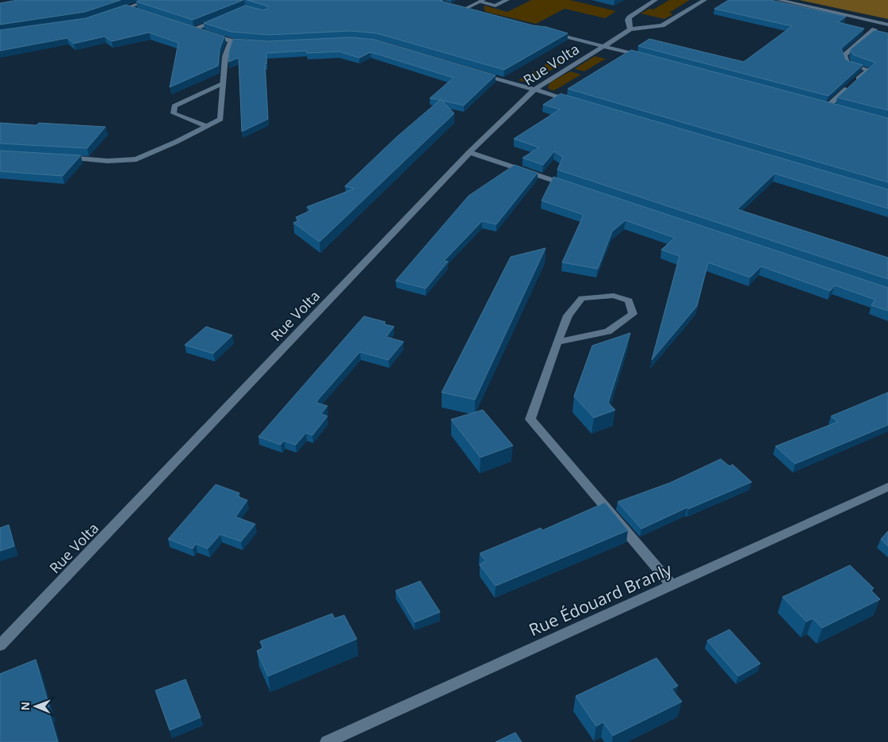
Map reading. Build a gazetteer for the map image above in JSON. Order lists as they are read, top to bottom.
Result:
{
  "streets": {
    "street": ["Rue Volta", "Rue Édouard Branly"]
  },
  "north": "left"
}
